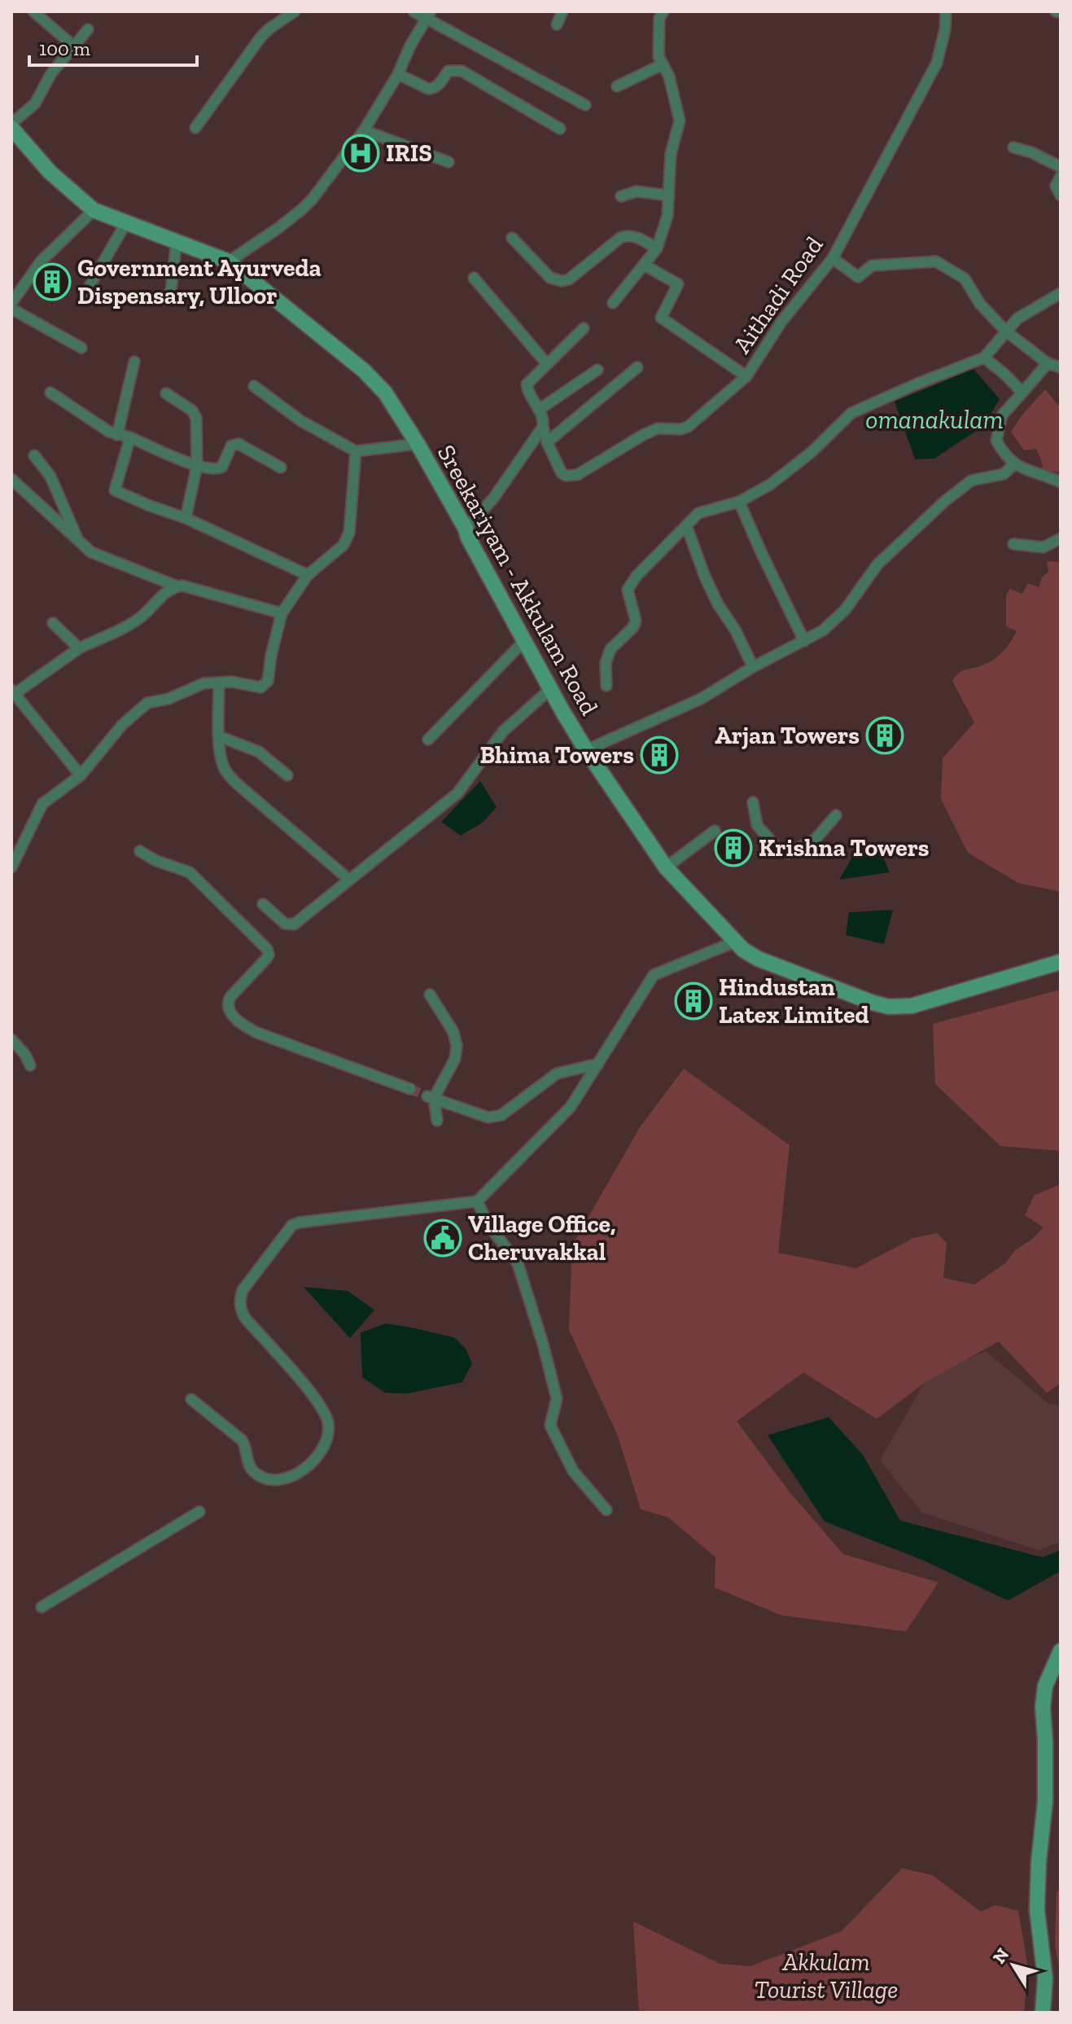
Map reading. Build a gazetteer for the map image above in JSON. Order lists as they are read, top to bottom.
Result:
{
  "streets": {
    "main road": ["Sreekariyam - Akkulam Road"],
    "street": ["Aithadi Road"]
  },
  "water": ["omanakulam"],
  "parks": ["Akkulam Tourist Village"],
  "places": {
    "hospital": ["IRIS"],
    "building": [
      "Government Ayurveda Dispensary, Ulloor",
      "Arjan Towers",
      "Bhima Towers",
      "Krishna Towers",
      "Hindustan Latex Limited"
    ],
    "public building": ["Village Office, Cheruvakkal"]
  },
  "scale_bar": "100 m",
  "north": "top left"
}
